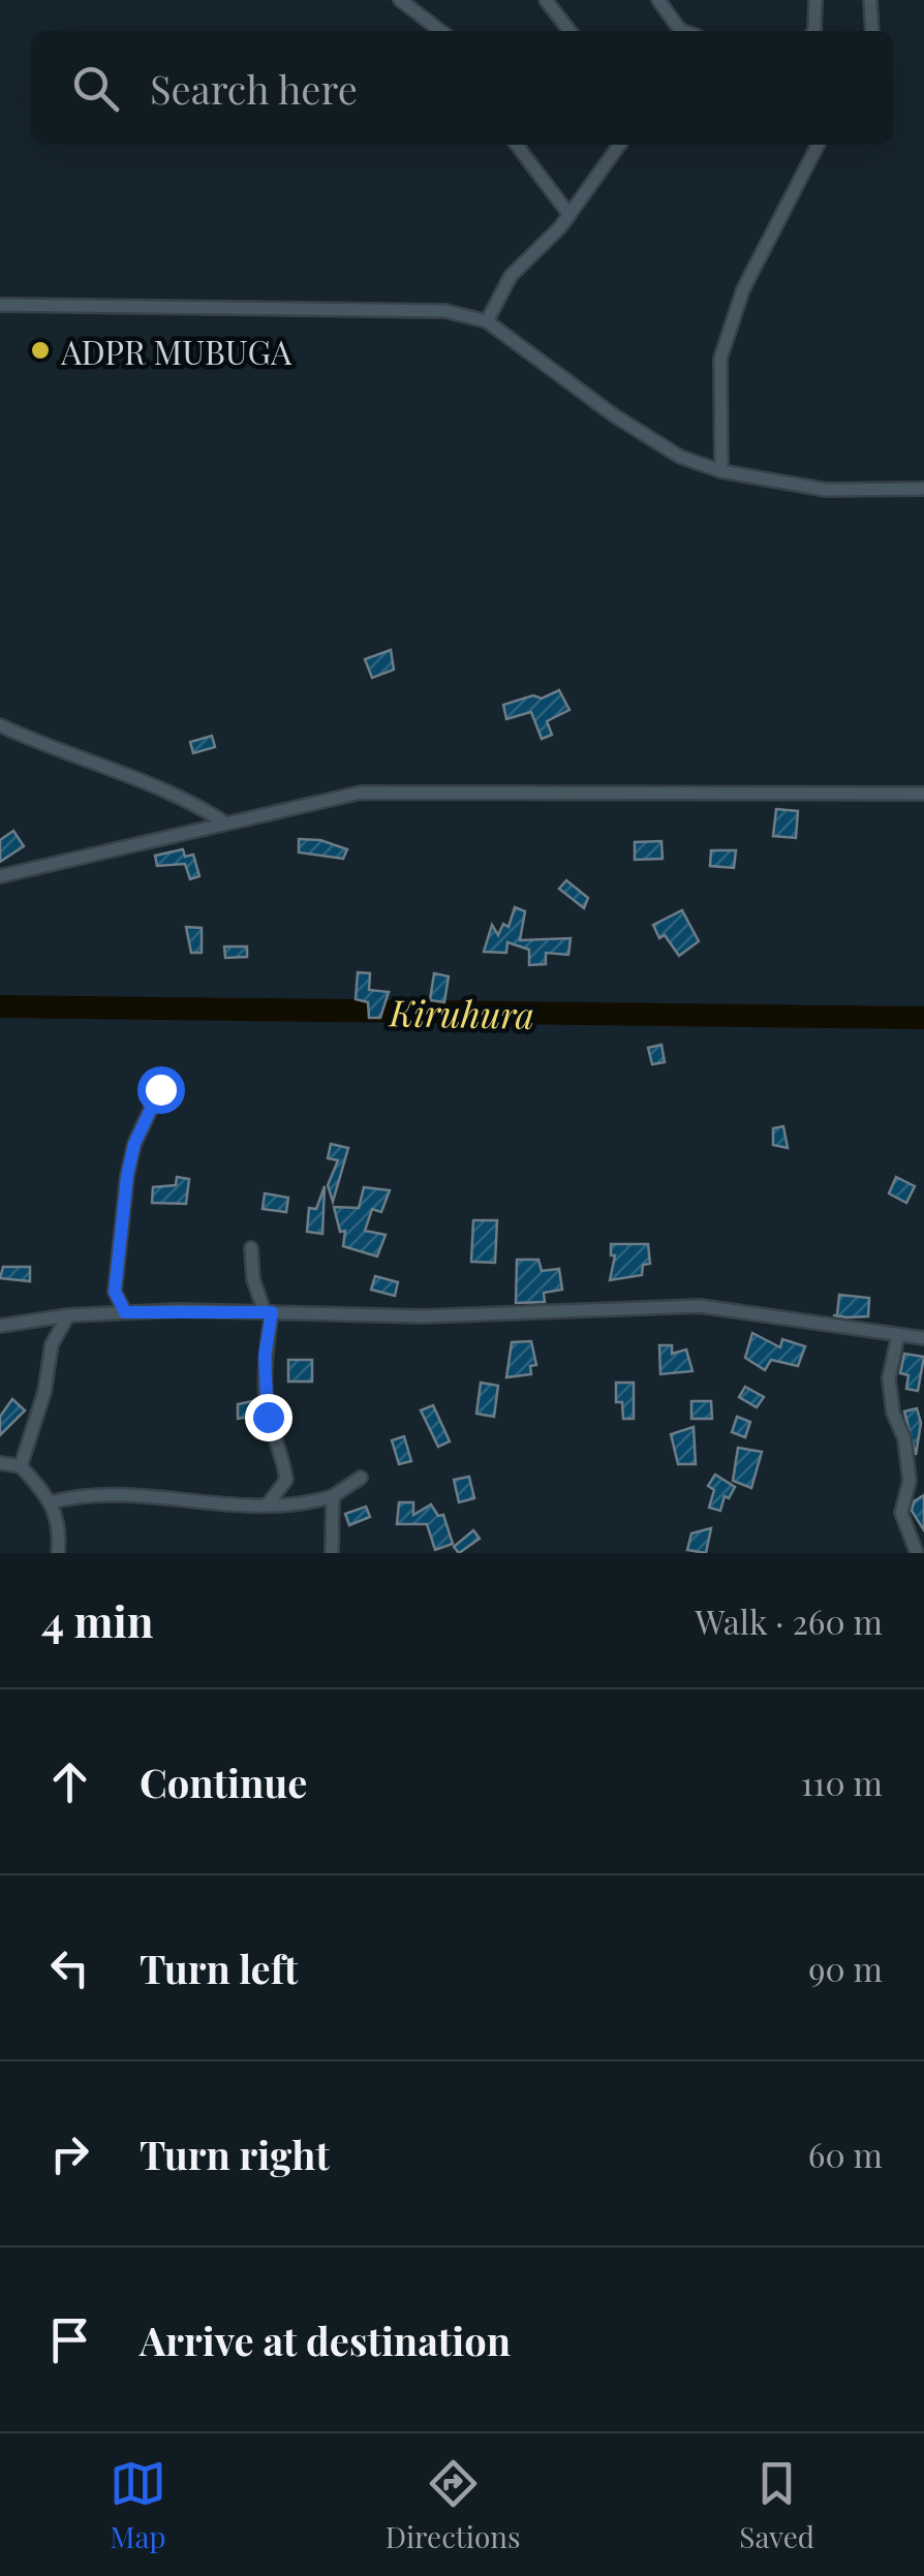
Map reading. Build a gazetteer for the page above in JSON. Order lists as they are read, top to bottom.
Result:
{
  "water": ["Kiruhura"],
  "places": ["ADPR MUBUGA"],
  "page": {
    "search": "Search here",
    "heading": ["4 min", "Walk · 260 m"],
    "list": [
      ["Continue", "110 m"],
      ["Turn left", "90 m"],
      ["Turn right", "60 m"],
      "Arrive at destination"
    ],
    "nav": ["Map", "Directions", "Saved"]
  }
}
